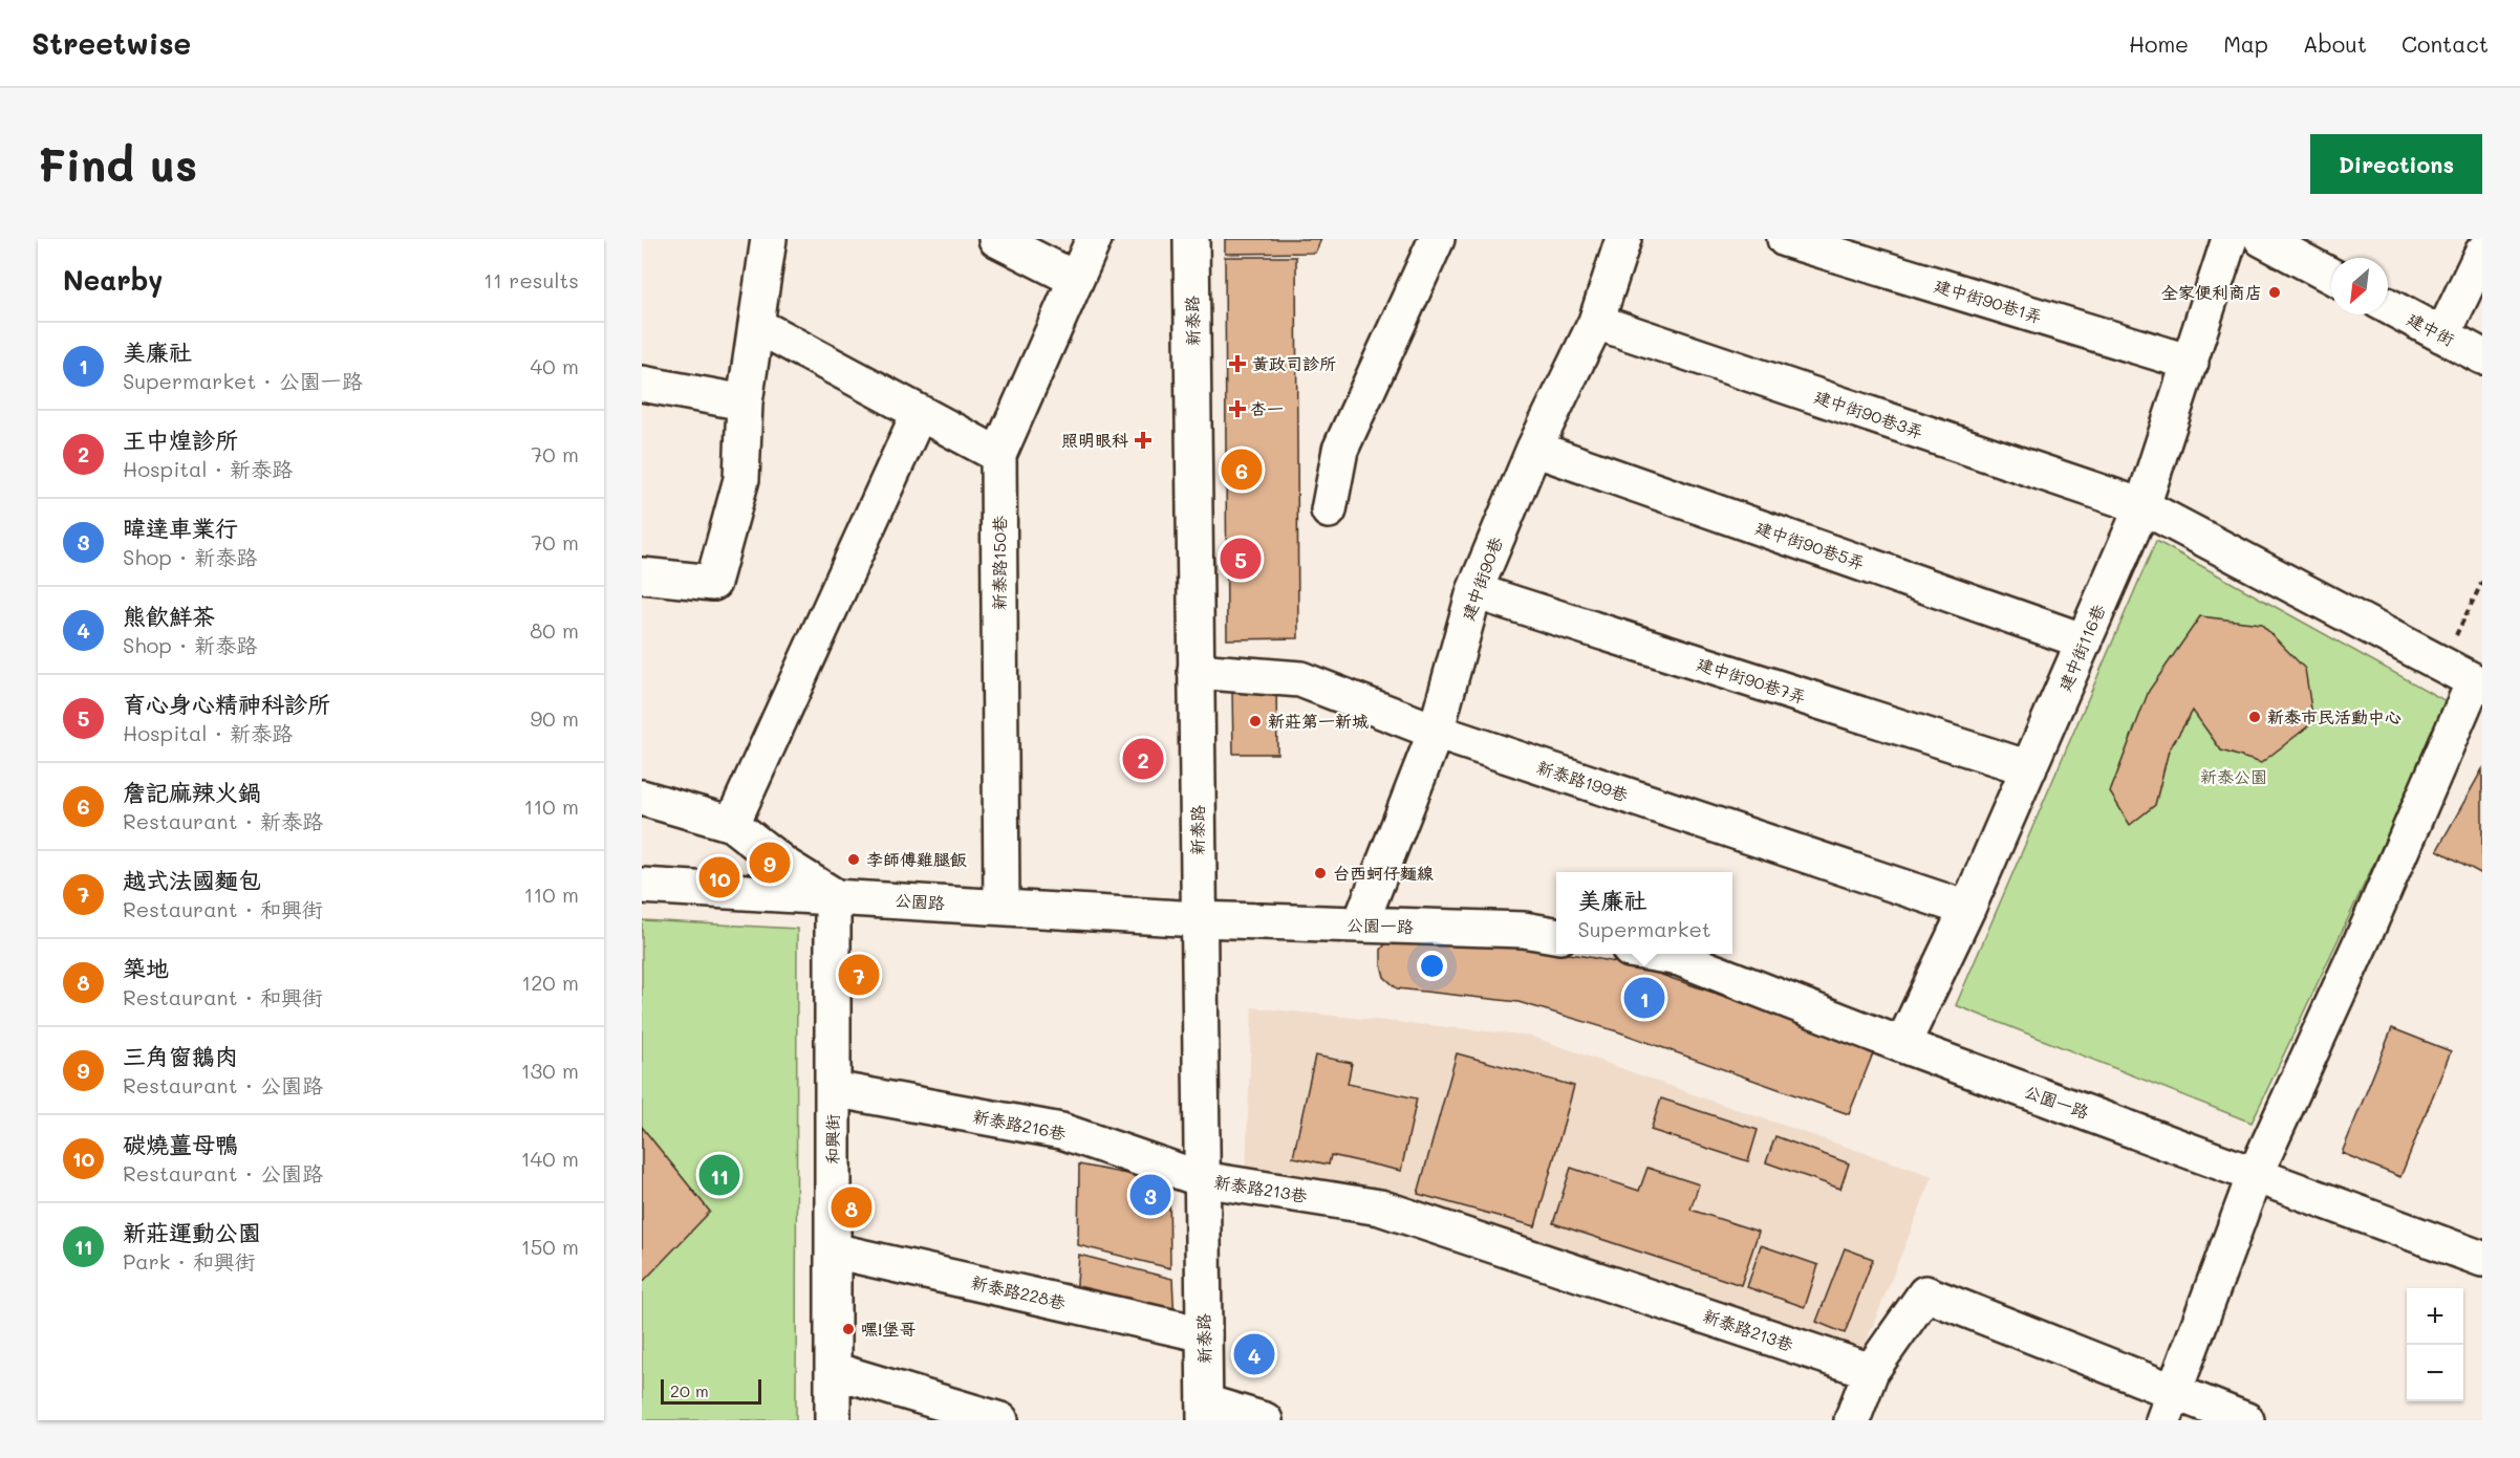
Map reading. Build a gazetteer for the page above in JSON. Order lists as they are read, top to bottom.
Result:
{
  "streets": {
    "street": [
      "建中街90巷1弄",
      "新泰路",
      "建中街",
      "建中街90巷3弄",
      "建中街90巷5弄",
      "新泰路150巷",
      "建中街90巷",
      "建中街116巷",
      "建中街90巷7弄",
      "新泰路199巷",
      "公園路",
      "公園一路",
      "新泰路216巷",
      "和興街",
      "新泰路213巷",
      "新泰路228巷"
    ]
  },
  "crossings": [
    ["建中街90巷1弄", "建中街116巷"],
    ["新泰路", "新泰路199巷"],
    ["新泰路", "公園路"],
    ["新泰路", "公園一路"],
    ["新泰路", "新泰路216巷"],
    ["新泰路", "新泰路213巷"],
    ["新泰路", "新泰路228巷"],
    ["建中街90巷3弄", "建中街90巷"],
    ["建中街90巷3弄", "建中街116巷"],
    ["建中街90巷5弄", "建中街90巷"],
    ["建中街90巷5弄", "建中街116巷"],
    ["新泰路150巷", "公園路"],
    ["建中街90巷", "建中街90巷7弄"],
    ["建中街90巷", "新泰路199巷"],
    ["建中街90巷", "公園一路"],
    ["建中街116巷", "建中街90巷7弄"],
    ["建中街116巷", "新泰路199巷"],
    ["建中街116巷", "公園一路"],
    ["公園路", "公園一路"],
    ["公園路", "和興街"],
    ["新泰路216巷", "和興街"],
    ["新泰路216巷", "新泰路213巷"],
    ["和興街", "新泰路228巷"]
  ],
  "parks": ["新泰公園"],
  "places": {
    "other": [
      "全家便利商店",
      "新泰市民活動中心",
      "新莊第一新城",
      "李師傅雞腿飯",
      "台西蚵仔麵線",
      "嘿!堡哥"
    ],
    "health": ["黃政司診所", "杏一", "照明眼科"]
  },
  "scale_bar": "20 m",
  "north": "bottom left",
  "page": {
    "header": "Streetwise",
    "nav": [
      "Home",
      "Map",
      "About",
      "Contact"
    ],
    "buttons": "Directions",
    "title": "Find us",
    "heading": ["Nearby", "11 results"],
    "list": [
      {
        "mark": "1",
        "name": "美廉社",
        "note": "Supermarket · 公園一路",
        "value": "40 m"
      },
      {
        "mark": "2",
        "name": "王中煌診所",
        "note": "Hospital · 新泰路",
        "value": "70 m"
      },
      {
        "mark": "3",
        "name": "暐達車業行",
        "note": "Shop · 新泰路",
        "value": "70 m"
      },
      {
        "mark": "4",
        "name": "熊飲鮮茶",
        "note": "Shop · 新泰路",
        "value": "80 m"
      },
      {
        "mark": "5",
        "name": "育心身心精神科診所",
        "note": "Hospital · 新泰路",
        "value": "90 m"
      },
      {
        "mark": "6",
        "name": "詹記麻辣火鍋",
        "note": "Restaurant · 新泰路",
        "value": "110 m"
      },
      {
        "mark": "7",
        "name": "越式法國麵包",
        "note": "Restaurant · 和興街",
        "value": "110 m"
      },
      {
        "mark": "8",
        "name": "築地",
        "note": "Restaurant · 和興街",
        "value": "120 m"
      },
      {
        "mark": "9",
        "name": "三角窗鵝肉",
        "note": "Restaurant · 公園路",
        "value": "130 m"
      },
      {
        "mark": "10",
        "name": "碳燒薑母鴨",
        "note": "Restaurant · 公園路",
        "value": "140 m"
      },
      {
        "mark": "11",
        "name": "新莊運動公園",
        "note": "Park · 和興街",
        "value": "150 m"
      }
    ],
    "pins": [
      "6",
      "5",
      "2",
      "9",
      "10",
      "7",
      "1",
      "11",
      "3",
      "8",
      "4"
    ],
    "popup": ["美廉社", "Supermarket"],
    "map_buttons": ["+", "−"],
    "scale": "20 m"
  }
}
